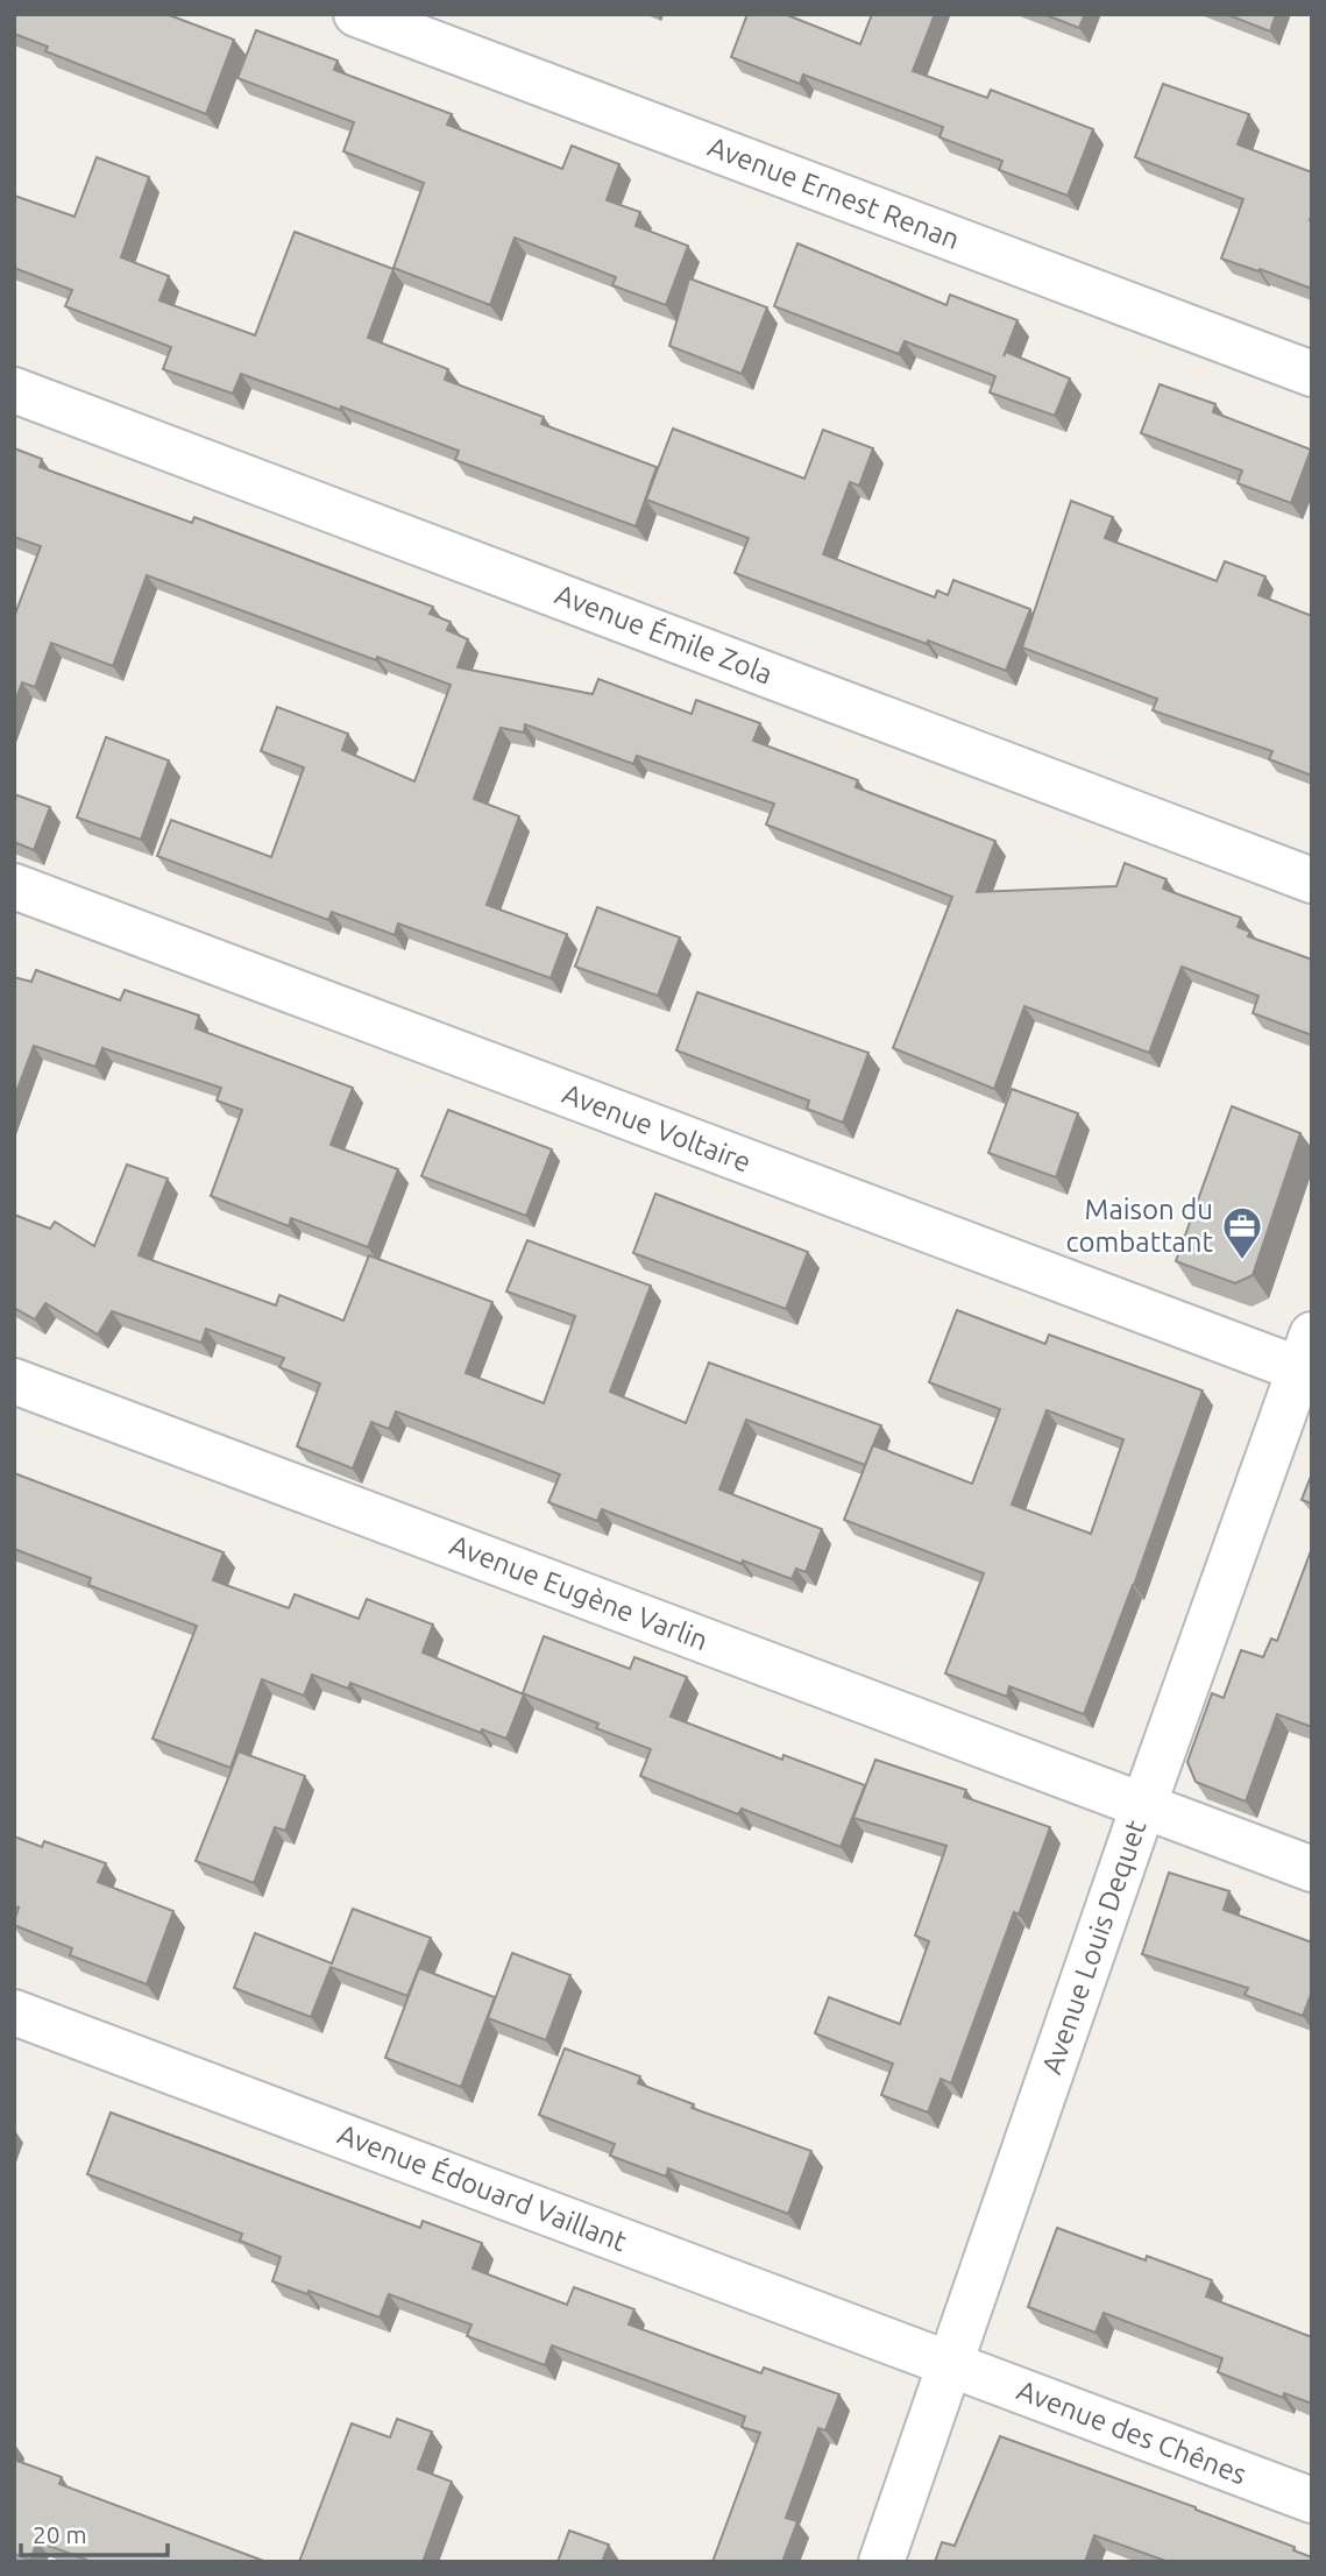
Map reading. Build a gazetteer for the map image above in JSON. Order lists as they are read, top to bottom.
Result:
{
  "streets": {
    "street": [
      "Avenue Ernest Renan",
      "Avenue Émile Zola",
      "Avenue Voltaire",
      "Avenue Eugène Varlin",
      "Avenue Louis Dequet",
      "Avenue Édouard Vaillant",
      "Avenue des Chênes"
    ]
  },
  "crossings": [
    ["Avenue Voltaire", "Avenue Louis Dequet"],
    ["Avenue Eugène Varlin", "Avenue Louis Dequet"],
    ["Avenue Louis Dequet", "Avenue Édouard Vaillant"],
    ["Avenue Louis Dequet", "Avenue des Chênes"],
    ["Avenue Édouard Vaillant", "Avenue des Chênes"]
  ],
  "places": {
    "office": ["Maison du combattant"]
  },
  "scale_bar": "20 m"
}
